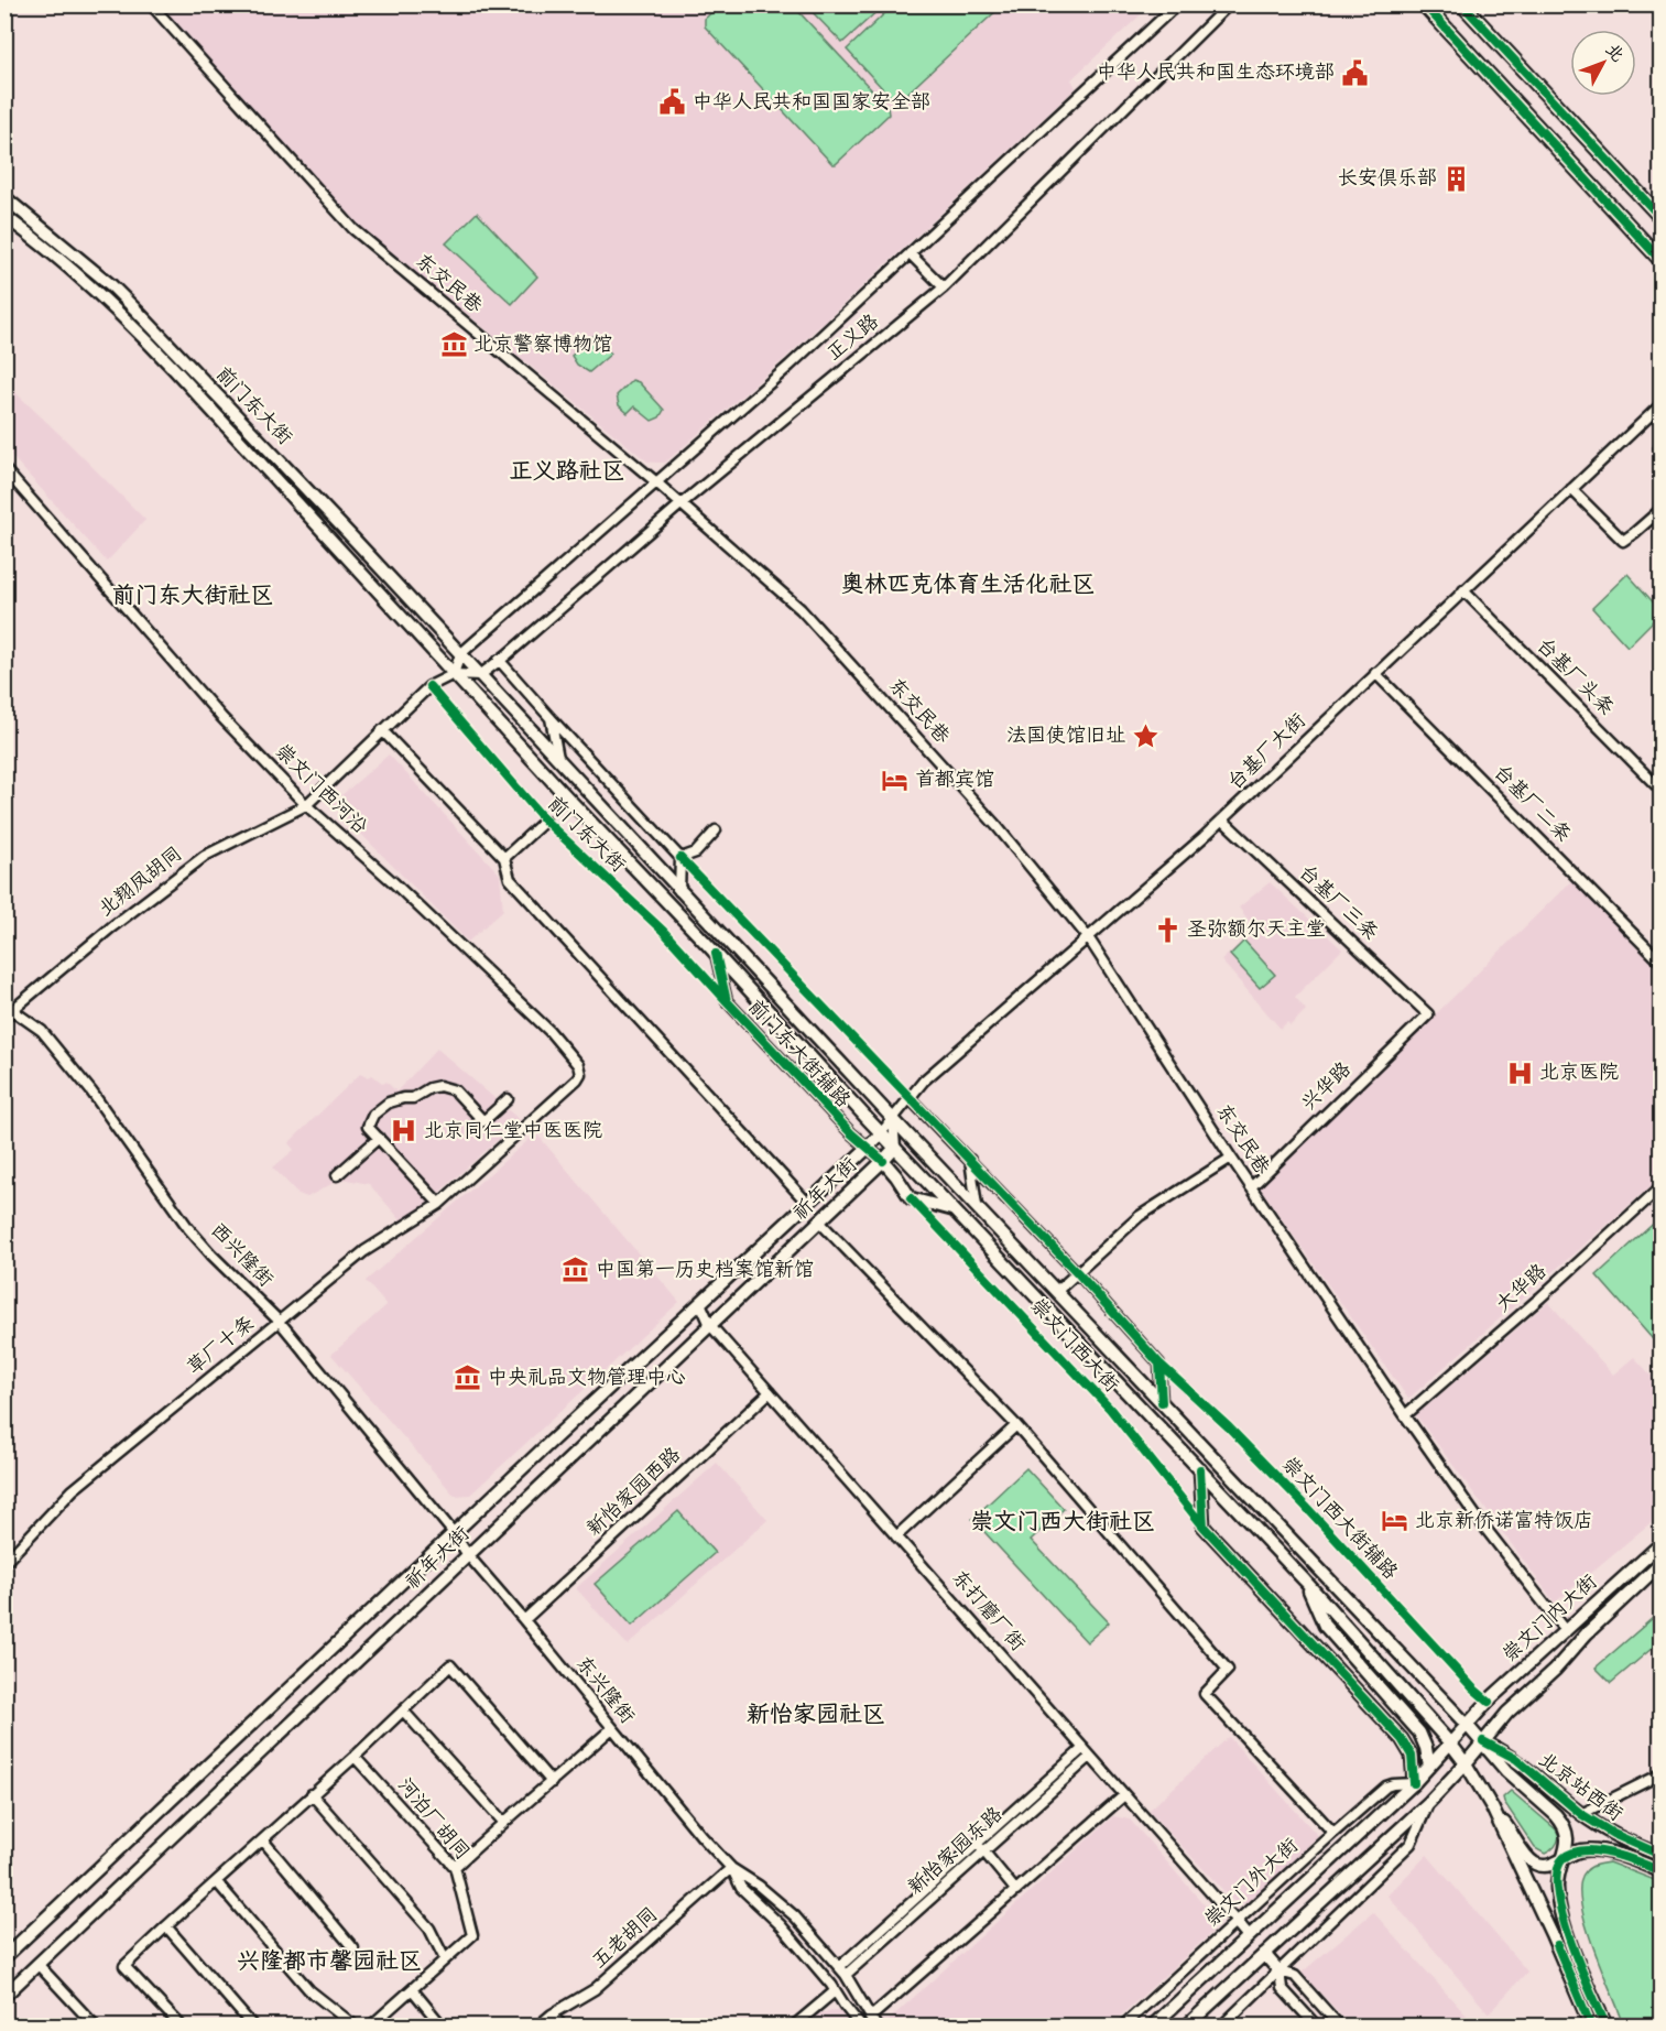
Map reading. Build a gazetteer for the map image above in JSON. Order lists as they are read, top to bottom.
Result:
{
  "streets": {
    "main road": [
      "前门东大街",
      "祈年大街",
      "崇文门西大街",
      "崇文门内大街",
      "北京站西街",
      "崇文门外大街"
    ],
    "street": [
      "东交民巷",
      "正义路",
      "台基厂头条",
      "台基厂大街",
      "崇文门西河沿",
      "台基厂二条",
      "北翔凤胡同",
      "台基厂三条",
      "前门东大街辅路",
      "兴华路",
      "西兴隆街",
      "大华路",
      "草厂十条",
      "新怡家园西路",
      "东打磨厂街",
      "东兴隆街",
      "河泊厂胡同",
      "新怡家园东路",
      "五老胡同"
    ],
    "cycle path": ["崇文门西大街辅路"]
  },
  "crossings": [
    ["东交民巷", "正义路"],
    ["东交民巷", "台基厂大街"],
    ["东交民巷", "兴华路"],
    ["东交民巷", "大华路"],
    ["东交民巷", "崇文门内大街"],
    ["正义路", "前门东大街"],
    ["前门东大街", "台基厂大街"],
    ["前门东大街", "北翔凤胡同"],
    ["前门东大街", "前门东大街辅路"],
    ["前门东大街", "祈年大街"],
    ["前门东大街", "崇文门西大街"],
    ["台基厂头条", "台基厂大街"],
    ["台基厂大街", "台基厂二条"],
    ["台基厂大街", "台基厂三条"],
    ["台基厂大街", "祈年大街"],
    ["台基厂大街", "崇文门西大街"],
    ["崇文门西河沿", "北翔凤胡同"],
    ["崇文门西河沿", "草厂十条"],
    ["北翔凤胡同", "西兴隆街"],
    ["台基厂三条", "兴华路"],
    ["前门东大街辅路", "祈年大街"],
    ["祈年大街", "西兴隆街"],
    ["祈年大街", "崇文门西大街"],
    ["祈年大街", "东打磨厂街"],
    ["祈年大街", "东兴隆街"],
    ["西兴隆街", "草厂十条"],
    ["西兴隆街", "东兴隆街"],
    ["崇文门西大街", "崇文门内大街"],
    ["崇文门西大街", "北京站西街"],
    ["崇文门西大街", "崇文门外大街"],
    ["新怡家园西路", "东打磨厂街"],
    ["新怡家园西路", "东兴隆街"],
    ["东打磨厂街", "新怡家园东路"],
    ["东打磨厂街", "崇文门外大街"],
    ["崇文门内大街", "北京站西街"],
    ["崇文门内大街", "崇文门外大街"],
    ["东兴隆街", "新怡家园东路"],
    ["东兴隆街", "五老胡同"]
  ],
  "districts": [
    "正义路社区",
    "奥林匹克体育生活化社区",
    "前门东大街社区",
    "崇文门西大街社区",
    "新怡家园社区",
    "兴隆都市馨园社区"
  ],
  "places": {
    "public building": ["中华人民共和国生态环境部", "中华人民共和国国家安全部"],
    "building": ["长安俱乐部"],
    "museum": ["北京警察博物馆", "中国第一历史档案馆新馆", "中央礼品文物管理中心"],
    "place": ["法国使馆旧址"],
    "hotel": ["首都宾馆", "北京新侨诺富特饭店"],
    "church": ["圣弥额尔天主堂"],
    "hospital": ["北京医院", "北京同仁堂中医医院"]
  },
  "north": "top right"
}
